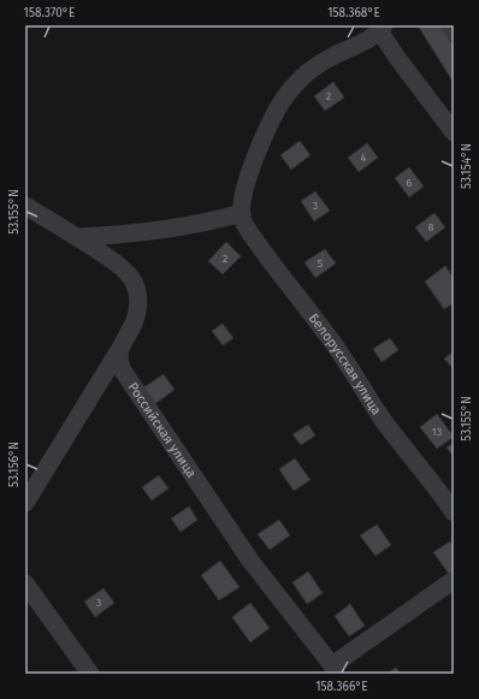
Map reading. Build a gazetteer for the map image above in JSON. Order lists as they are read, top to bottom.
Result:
{
  "streets": {
    "street": ["Белорусская улица", "Российская улица"]
  },
  "house_numbers": [
    "2",
    "4",
    "6",
    "3",
    "8",
    "2",
    "5",
    "13",
    "3"
  ],
  "coordinates": [
    "158.370°E",
    "158.368°E",
    "53.154°N",
    "53.155°N",
    "53.156°N",
    "158.366°E"
  ]
}
